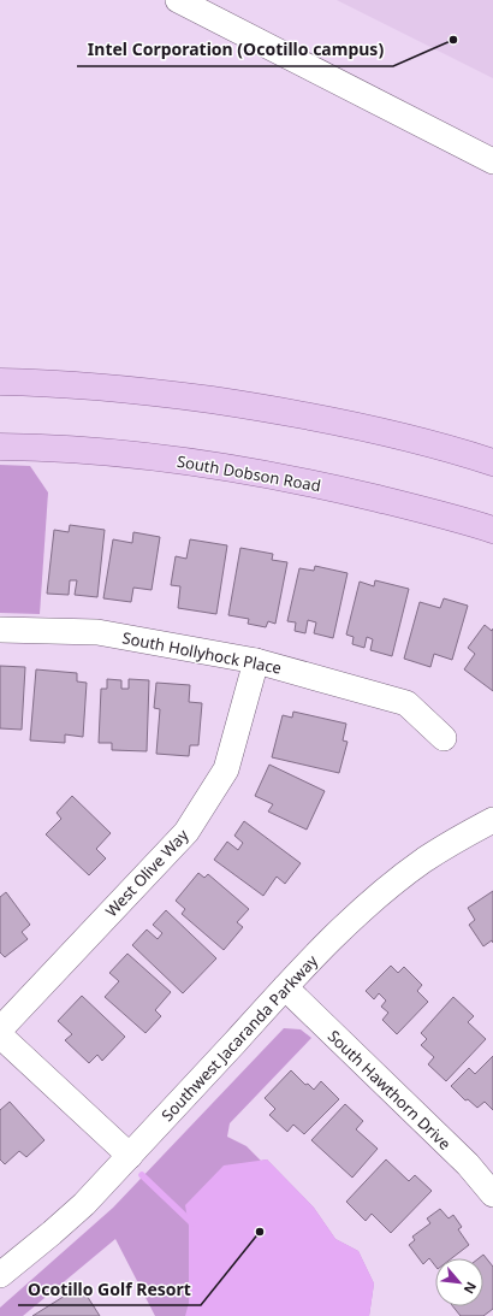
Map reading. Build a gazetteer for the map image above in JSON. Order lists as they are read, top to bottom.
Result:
{
  "streets": {
    "main road": ["South Dobson Road"],
    "street": [
      "South Hollyhock Place",
      "West Olive Way",
      "Southwest Jacaranda Parkway",
      "South Hawthorn Drive"
    ]
  },
  "crossings": [
    ["South Hollyhock Place", "West Olive Way"],
    ["Southwest Jacaranda Parkway", "South Hawthorn Drive"]
  ],
  "places": ["Intel Corporation (Ocotillo campus)", "Ocotillo Golf Resort"],
  "north": "bottom right"
}
